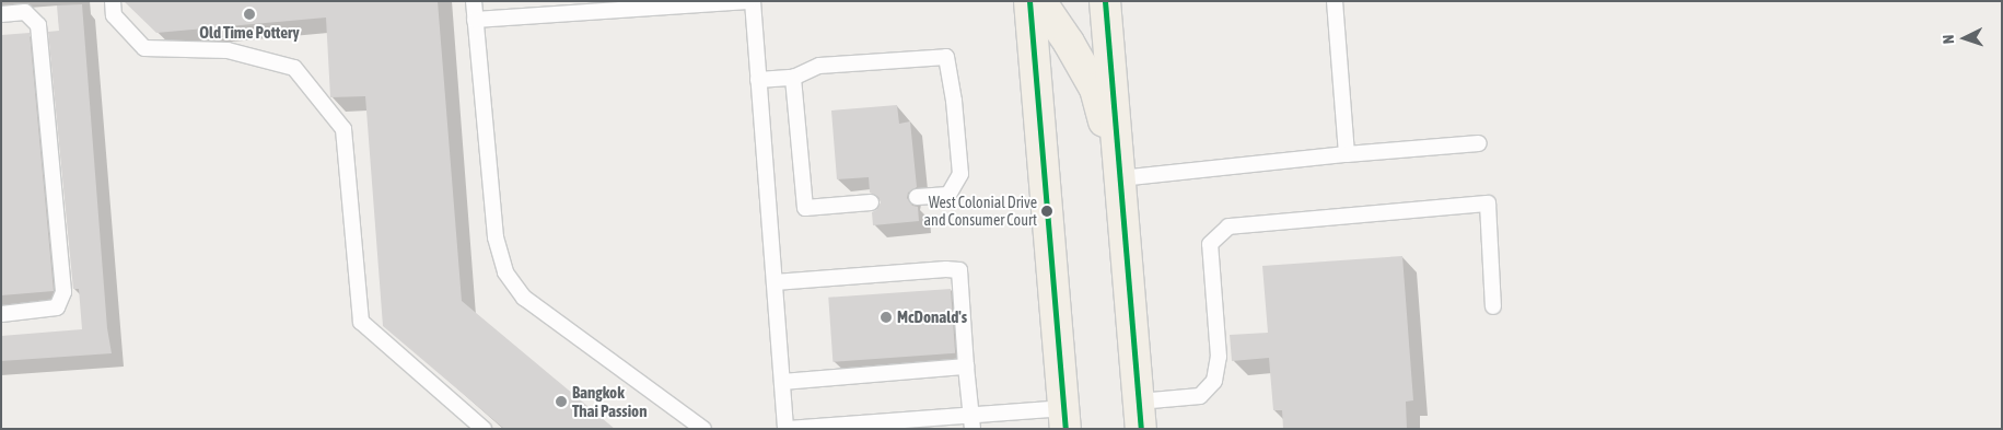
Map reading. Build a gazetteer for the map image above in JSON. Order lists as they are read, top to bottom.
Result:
{
  "places": [
    "Old Time Pottery",
    "West Colonial Drive and Consumer Court",
    "McDonald's",
    "Bangkok Thai Passion"
  ],
  "north": "left"
}
